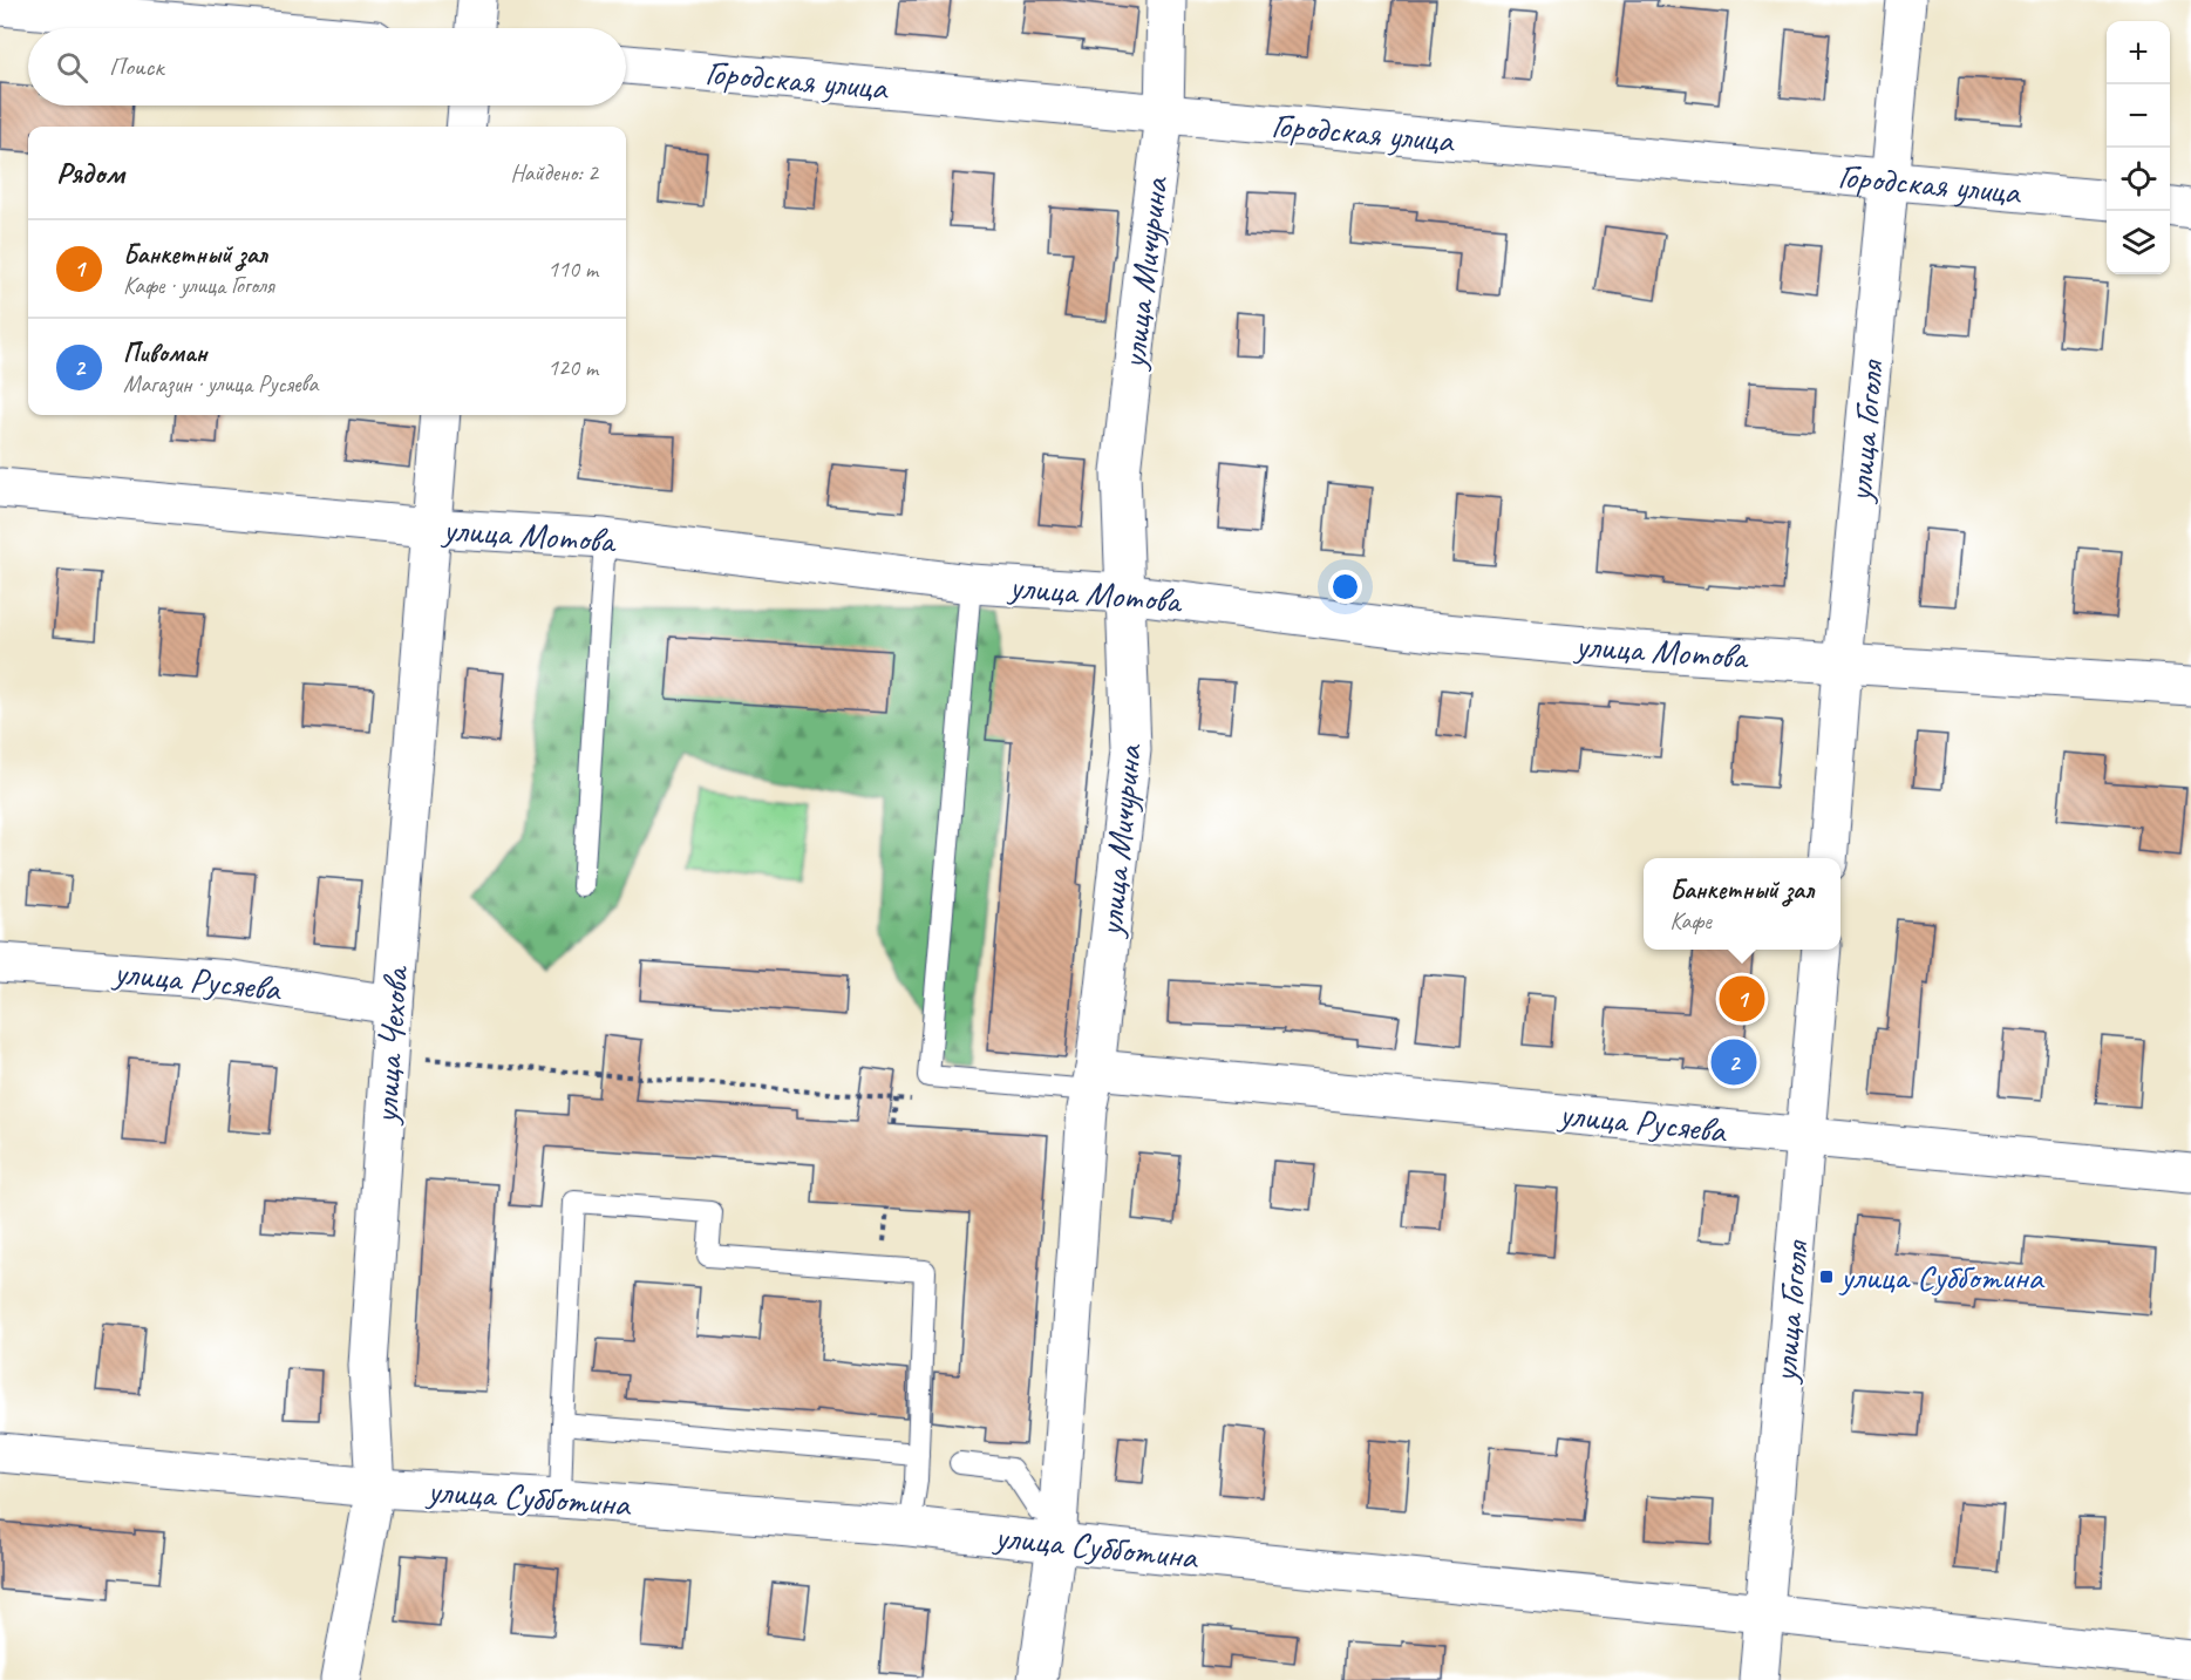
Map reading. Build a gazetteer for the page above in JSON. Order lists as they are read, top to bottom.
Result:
{
  "streets": {
    "street": [
      "Городская улица",
      "улица Мичурина",
      "улица Гоголя",
      "улица Мотова",
      "улица Русяева",
      "улица Чехова",
      "улица Субботина"
    ]
  },
  "crossings": [
    ["Городская улица", "улица Мичурина"],
    ["Городская улица", "улица Гоголя"],
    ["улица Мичурина", "улица Мотова"],
    ["улица Мичурина", "улица Русяева"],
    ["улица Мичурина", "улица Субботина"],
    ["улица Гоголя", "улица Мотова"],
    ["улица Гоголя", "улица Русяева"],
    ["улица Гоголя", "улица Субботина"],
    ["улица Мотова", "улица Чехова"],
    ["улица Русяева", "улица Чехова"],
    ["улица Чехова", "улица Субботина"]
  ],
  "places": {
    "transit": ["улица Субботина"]
  },
  "page": {
    "map_buttons": ["+", "−"],
    "search": "Поиск",
    "heading": ["Рядом", "Найдено: 2"],
    "list": [
      {
        "mark": "1",
        "name": "Банкетный зал",
        "note": "Кафе · улица Гоголя",
        "value": "110 m"
      },
      {
        "mark": "2",
        "name": "Пивоман",
        "note": "Магазин · улица Русяева",
        "value": "120 m"
      }
    ],
    "popup": ["Банкетный зал", "Кафе"],
    "pins": ["1", "2"]
  }
}
